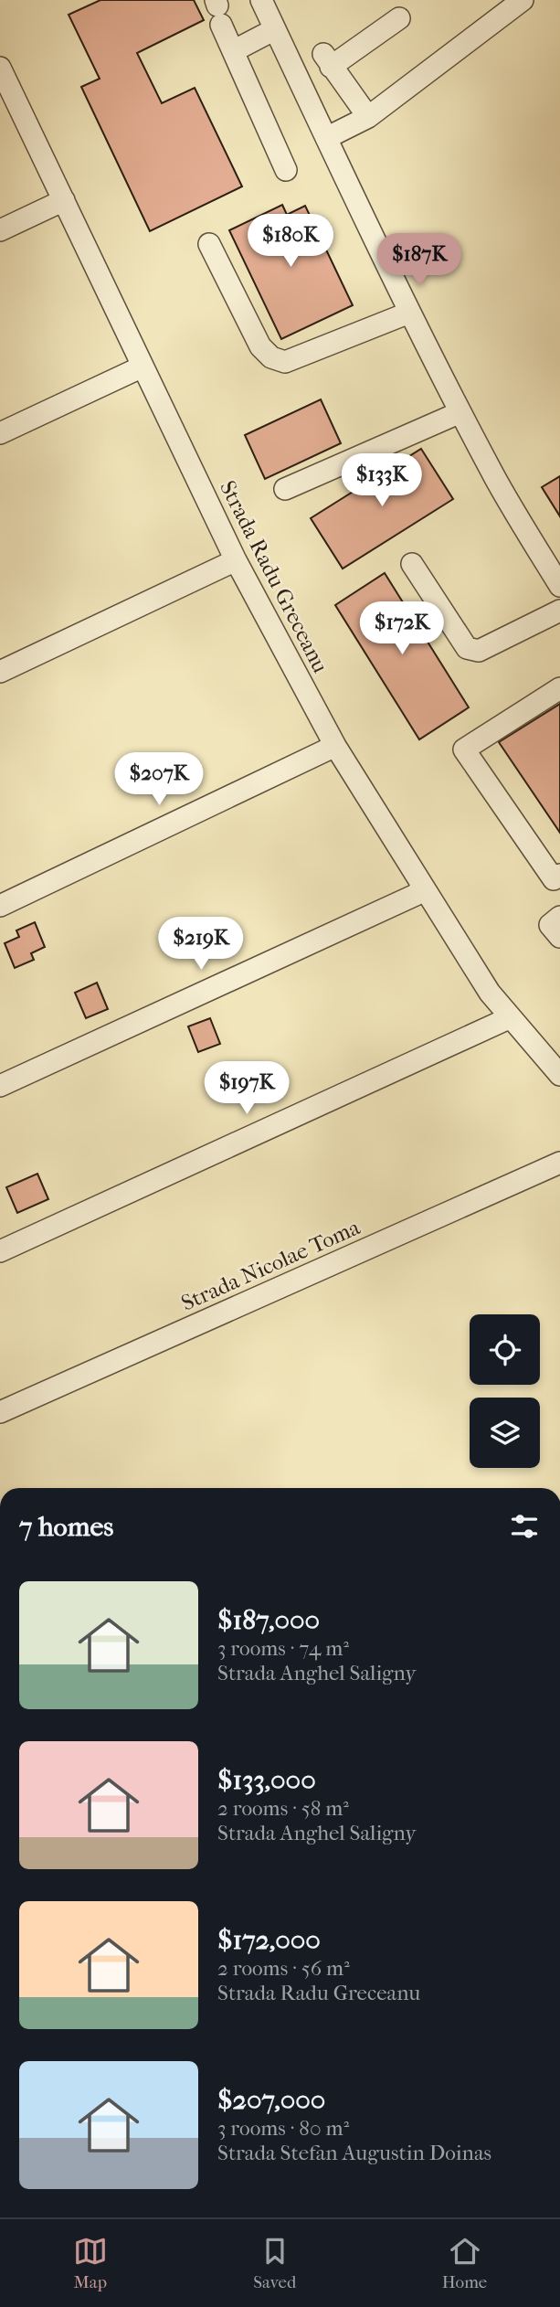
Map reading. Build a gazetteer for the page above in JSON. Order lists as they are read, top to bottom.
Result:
{
  "streets": {
    "street": ["Strada Radu Greceanu", "Strada Nicolae Toma"]
  },
  "page": {
    "price": [
      "$180K",
      "$187K",
      "$133K",
      "$172K",
      "$207K",
      "$219K",
      "$197K"
    ],
    "heading": "7 homes",
    "list": [
      {
        "name": "$187,000",
        "note": "3 rooms · 74 m² · Strada Anghel Saligny"
      },
      {
        "name": "$133,000",
        "note": "2 rooms · 58 m² · Strada Anghel Saligny"
      },
      {
        "name": "$172,000",
        "note": "2 rooms · 56 m² · Strada Radu Greceanu"
      },
      {
        "name": "$207,000",
        "note": "3 rooms · 80 m² · Strada Stefan Augustin Doinas"
      }
    ],
    "tabs": ["Map", "Saved", "Home"]
  }
}
